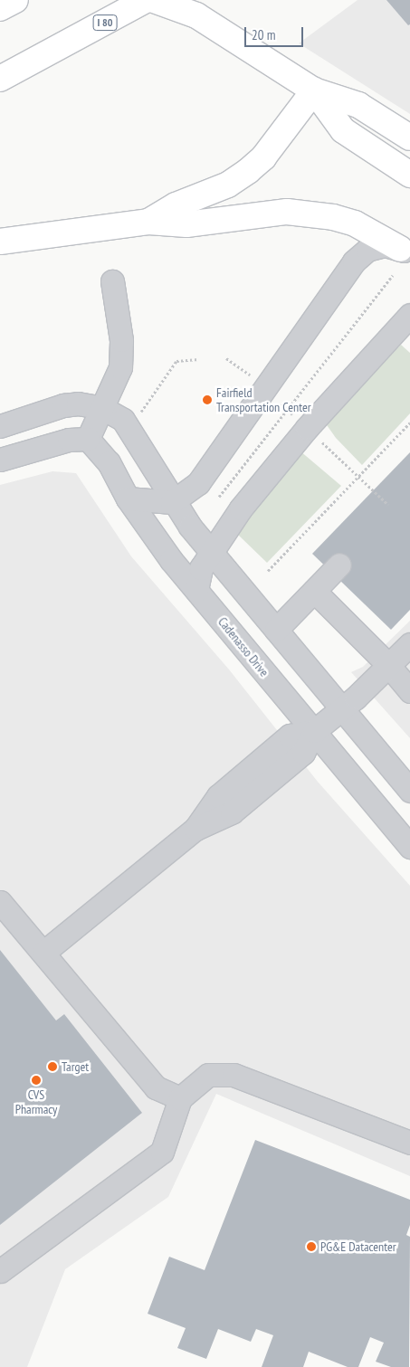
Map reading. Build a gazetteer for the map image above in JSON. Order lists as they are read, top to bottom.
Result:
{
  "streets": {
    "main road": ["I 80"],
    "street": ["Cadenasso Drive"]
  },
  "places": [
    "Fairfield Transportation Center",
    "Target",
    "CVS Pharmacy",
    "PG&E Datacenter"
  ],
  "scale_bar": "20 m"
}
